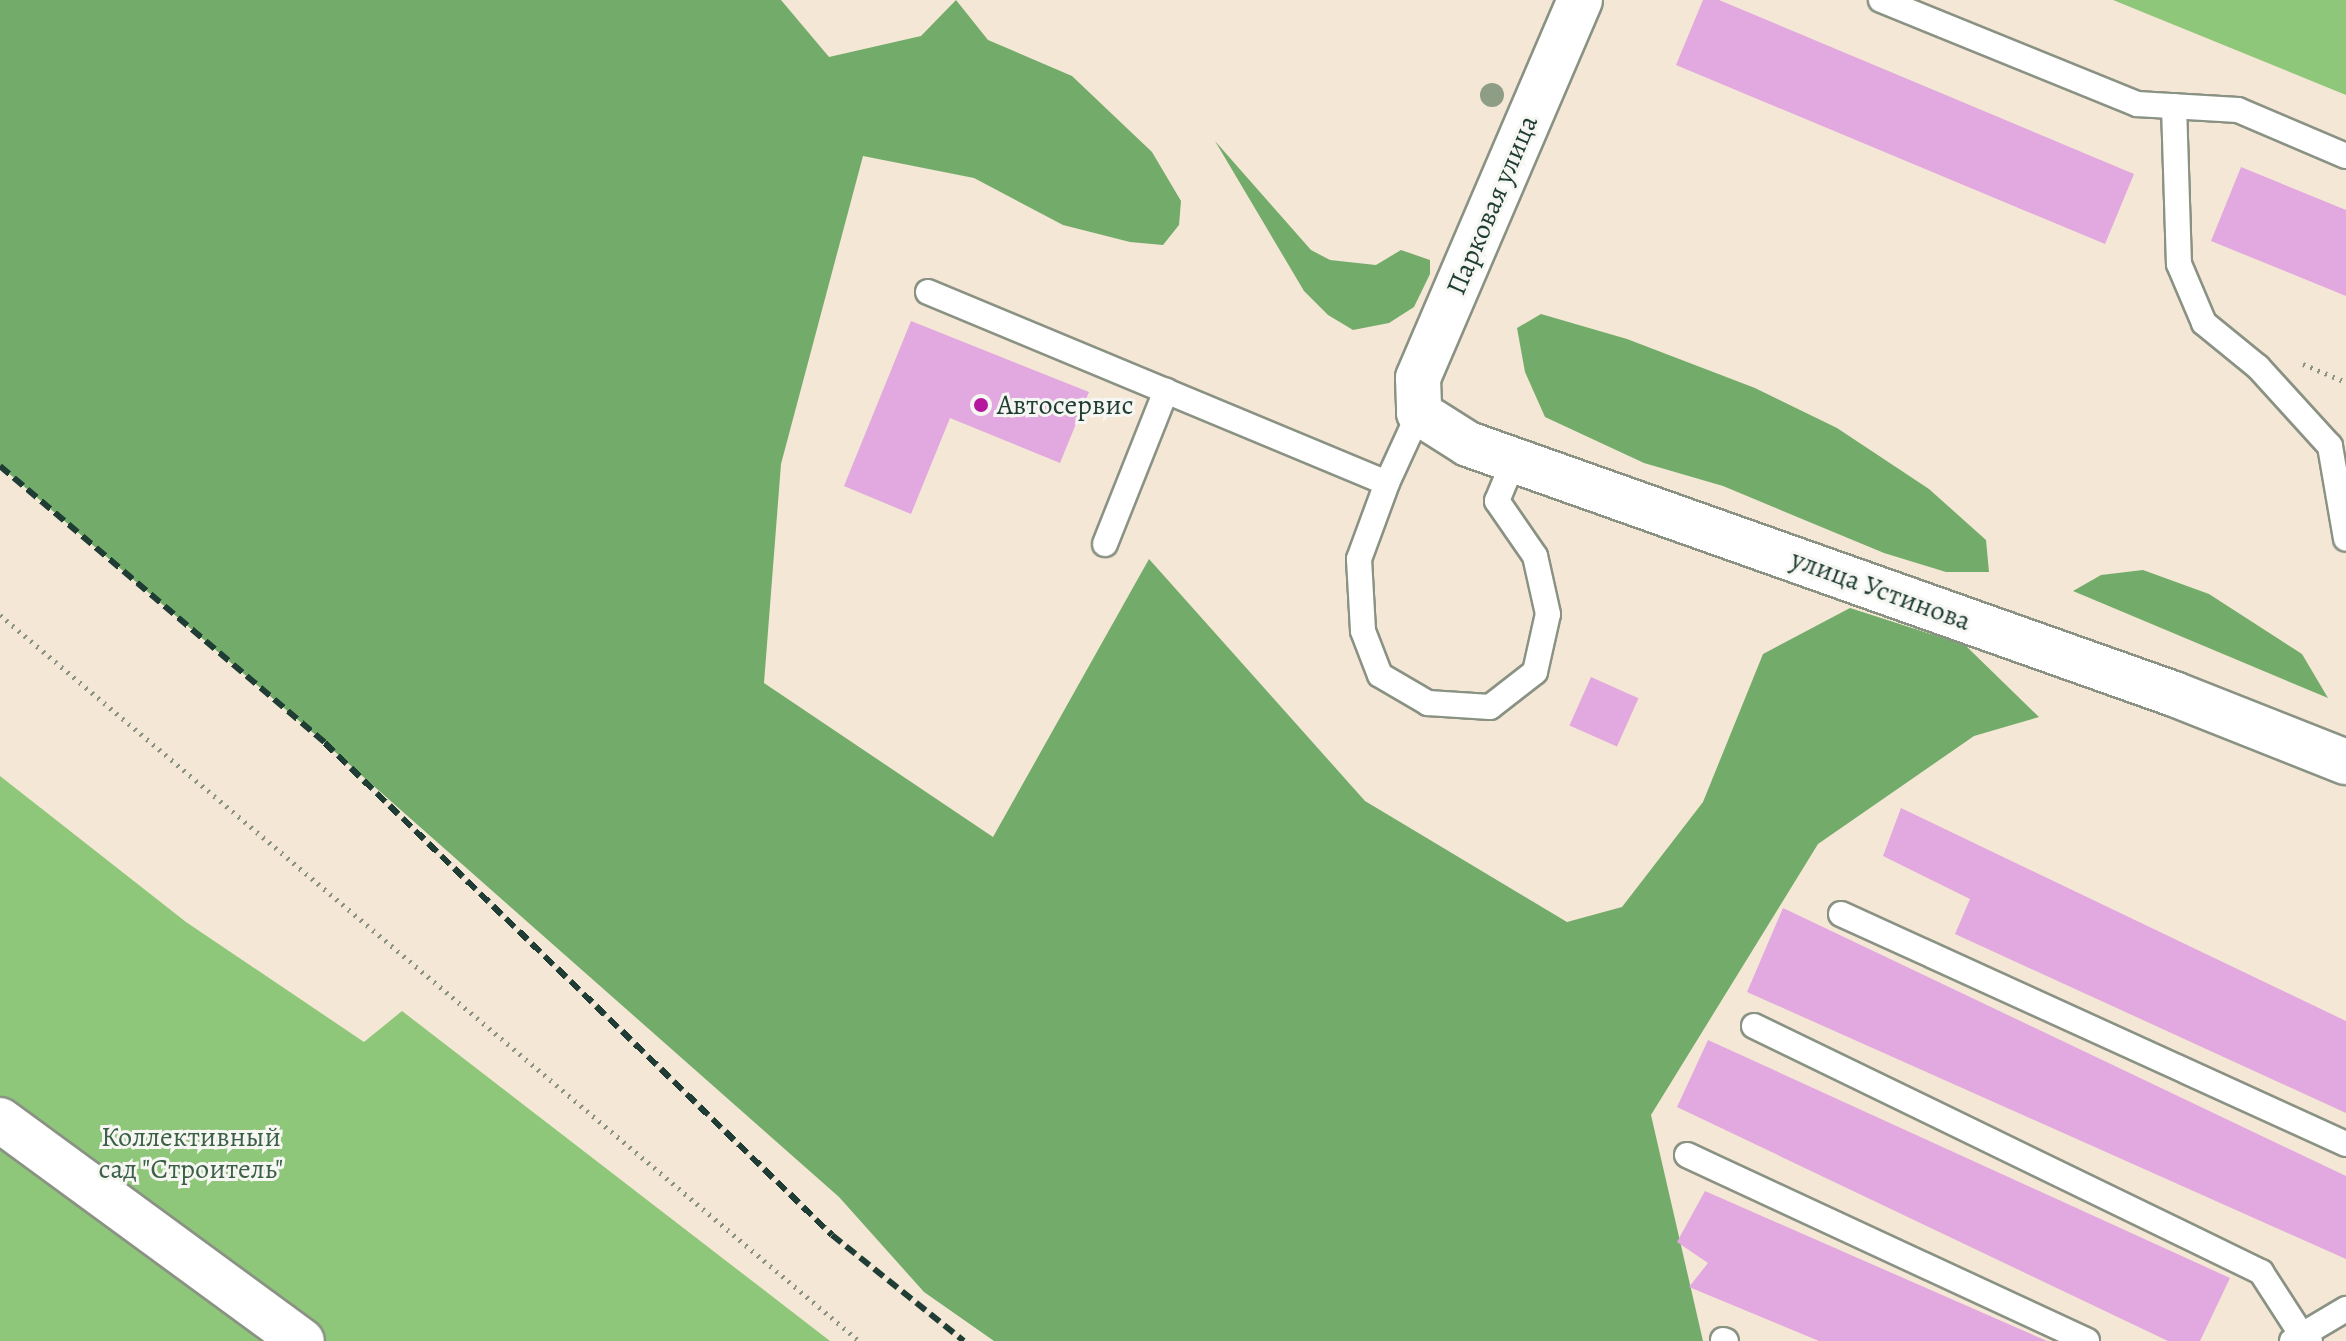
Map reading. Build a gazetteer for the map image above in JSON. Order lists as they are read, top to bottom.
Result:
{
  "streets": {
    "street": ["Парковая улица", "улица Устинова"]
  },
  "crossings": [
    ["Парковая улица", "улица Устинова"]
  ],
  "parks": ["Коллективный сад \"Строитель\""],
  "places": ["Автосервис"]
}
